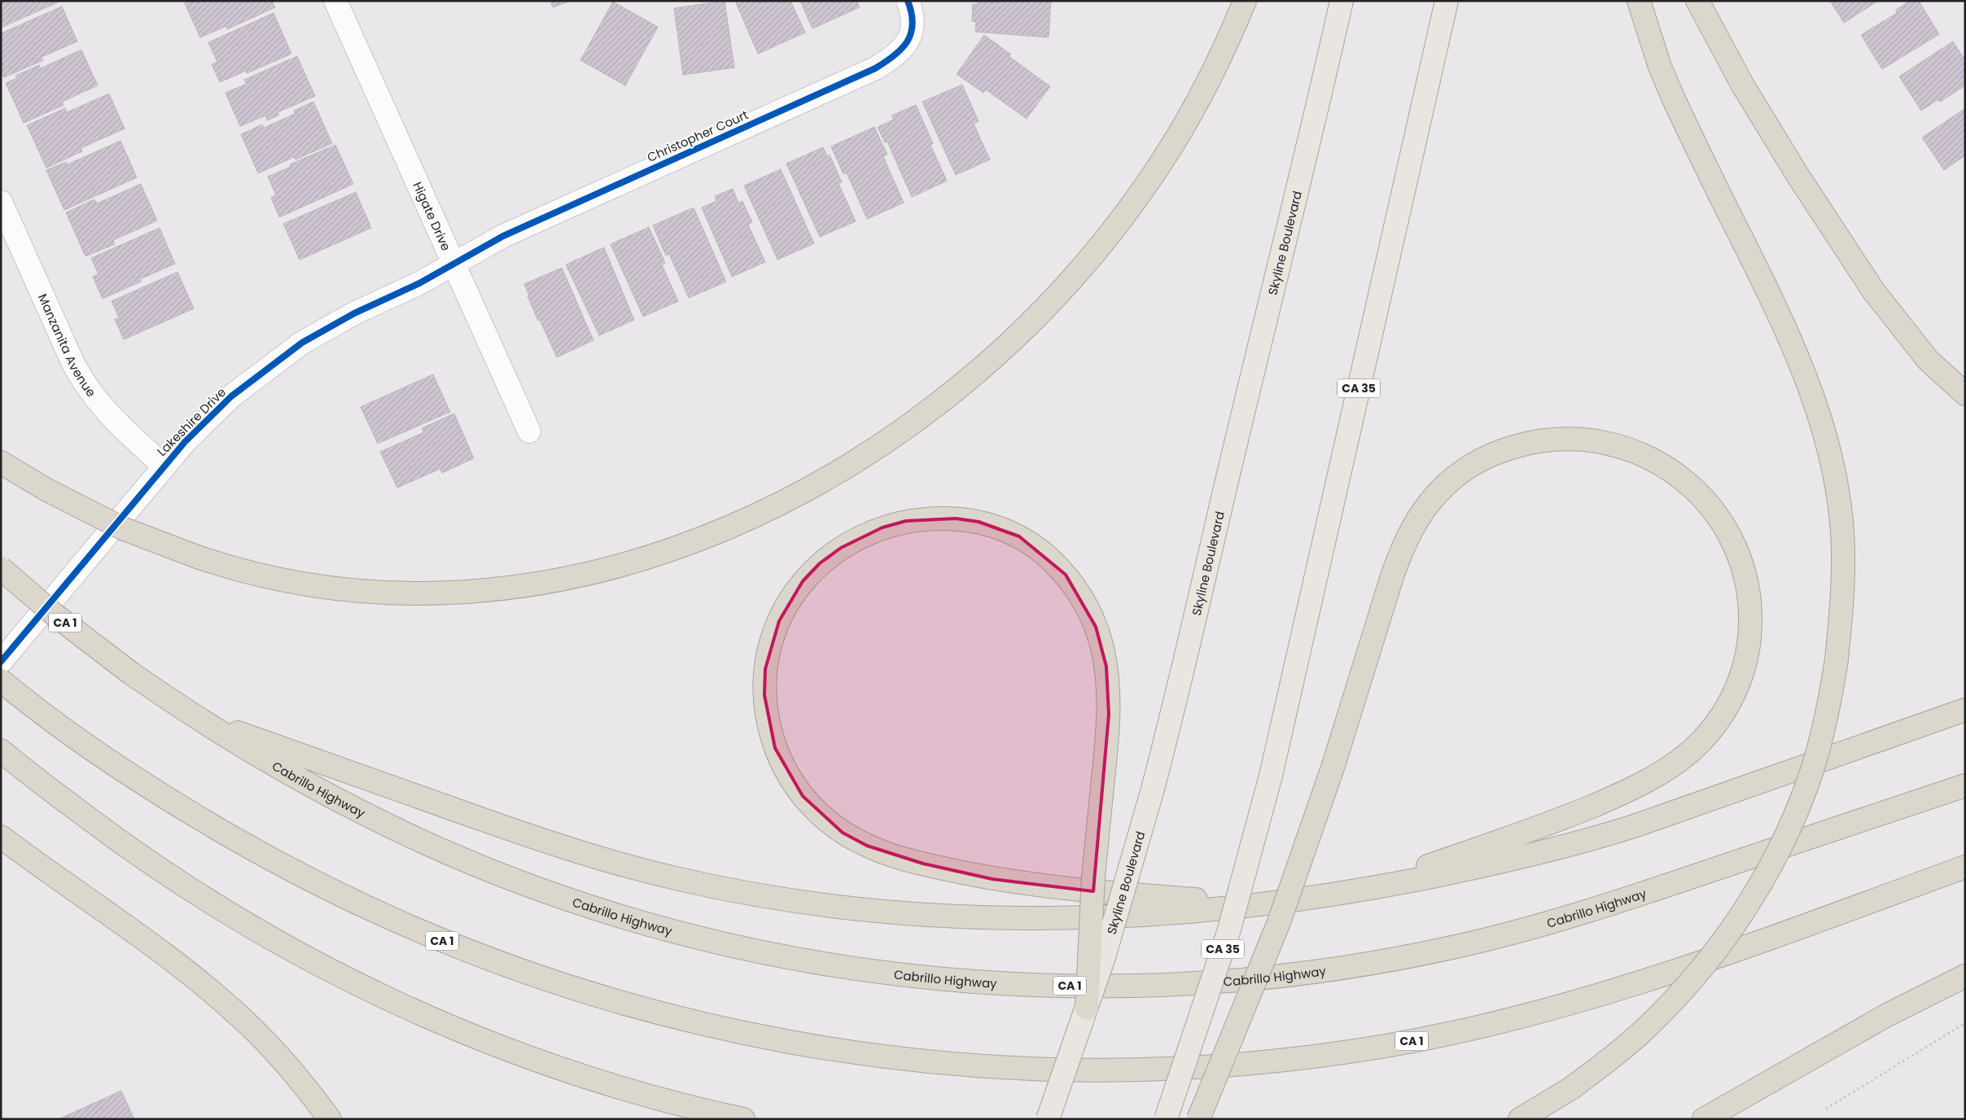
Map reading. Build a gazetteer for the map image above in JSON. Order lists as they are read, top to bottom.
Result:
{
  "streets": {
    "highway": ["CA 1", "Cabrillo Highway"],
    "main road": ["Skyline Boulevard", "CA 35"],
    "street": [
      "Christopher Court",
      "Higate Drive",
      "Manzanita Avenue",
      "Lakeshire Drive"
    ]
  },
  "crossings": [
    ["Christopher Court", "Higate Drive"],
    ["Christopher Court", "Lakeshire Drive"],
    ["Higate Drive", "Lakeshire Drive"],
    ["Manzanita Avenue", "Lakeshire Drive"]
  ]
}
